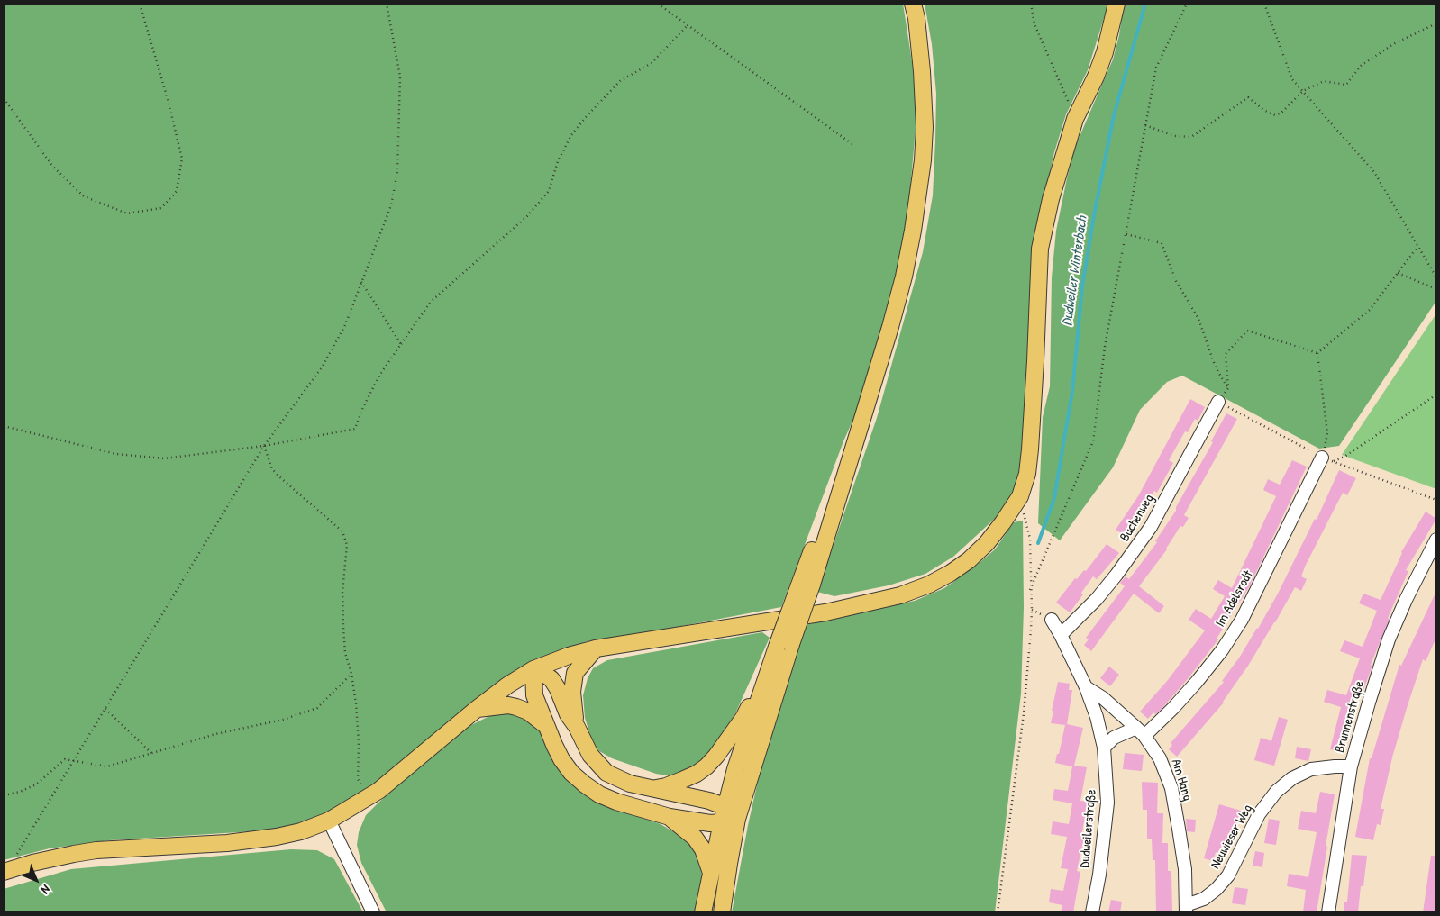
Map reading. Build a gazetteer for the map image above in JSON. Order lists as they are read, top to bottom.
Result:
{
  "streets": {
    "street": [
      "Buchenweg",
      "Im Adelsrodt",
      "Brunnenstraße",
      "Am Hang",
      "Dudweilerstraße",
      "Neuwieser Weg"
    ]
  },
  "crossings": [
    ["Buchenweg", "Dudweilerstraße"],
    ["Im Adelsrodt", "Am Hang"],
    ["Brunnenstraße", "Neuwieser Weg"],
    ["Am Hang", "Dudweilerstraße"],
    ["Am Hang", "Neuwieser Weg"]
  ],
  "water": ["Dudweiler Winterbach"],
  "north": "bottom right"
}
